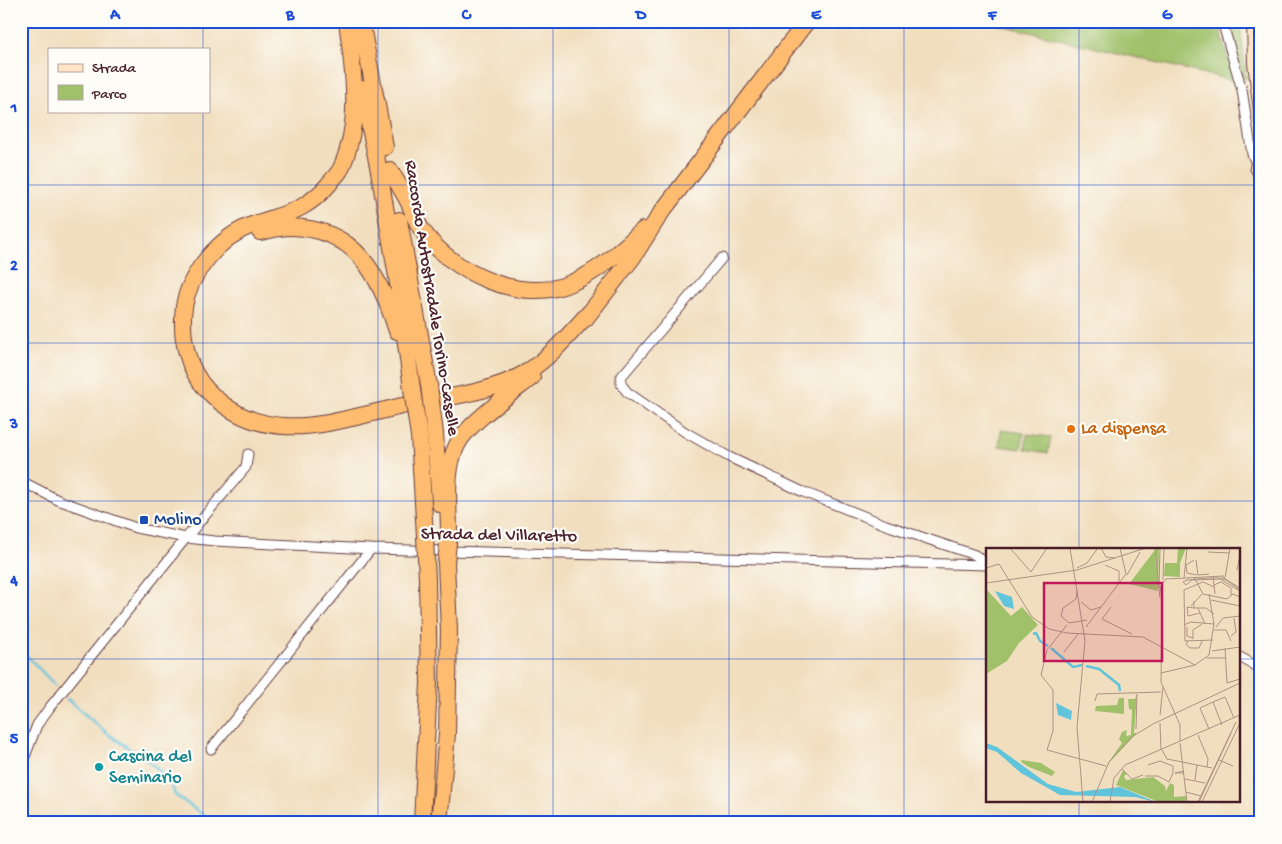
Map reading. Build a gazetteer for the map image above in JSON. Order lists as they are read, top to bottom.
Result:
{
  "streets": {
    "highway": ["Raccordo Autostradale Torino-Caselle"],
    "street": ["Strada del Villaretto"]
  },
  "places": {
    "other": ["La dispensa", "Cascina del Seminario"],
    "transit": ["Molino"]
  },
  "legend": ["Strada", "Parco"],
  "grid": {
    "columns": [
      "A",
      "B",
      "C",
      "D",
      "E",
      "F",
      "G"
    ],
    "rows": [
      "1",
      "2",
      "3",
      "4",
      "5"
    ]
  }
}
